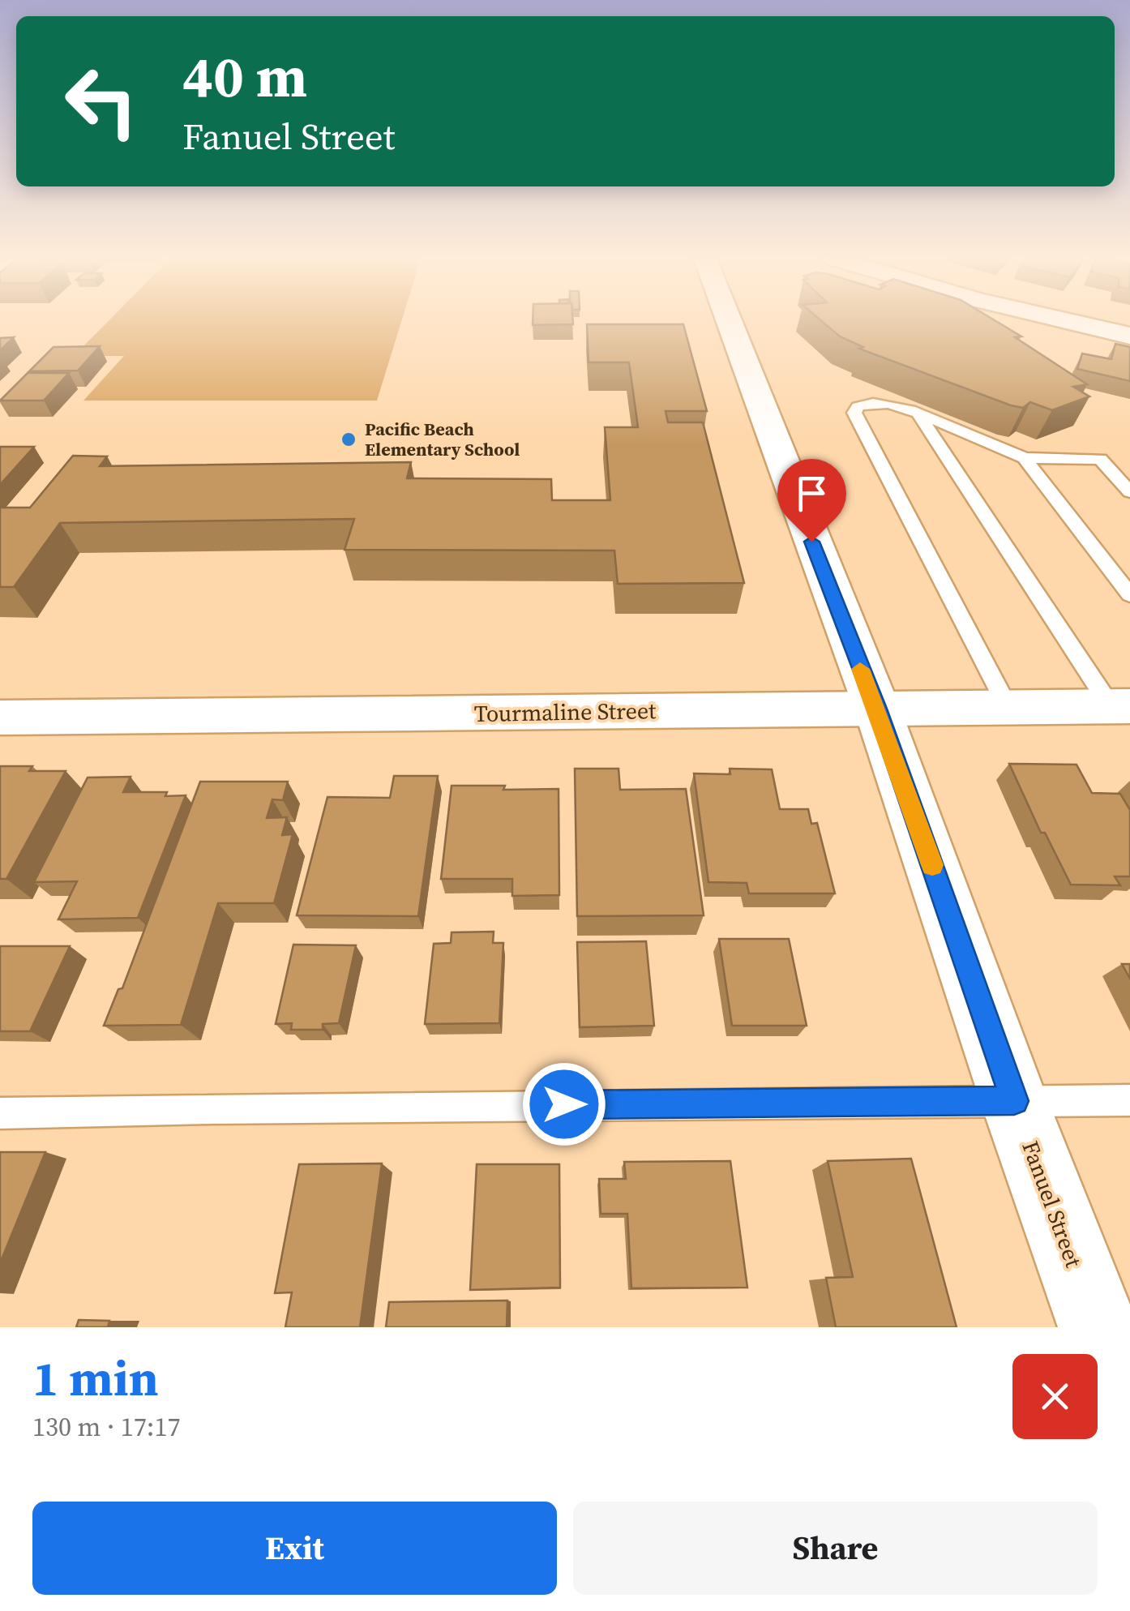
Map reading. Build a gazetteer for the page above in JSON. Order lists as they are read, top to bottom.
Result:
{
  "streets": {
    "street": ["Tourmaline Street", "Fanuel Street"]
  },
  "crossings": [
    ["Tourmaline Street", "Fanuel Street"]
  ],
  "places": ["Pacific Beach Elementary School"],
  "page": {
    "turn": ["40 m", "Fanuel Street"],
    "heading": ["1 min", "130 m · 17:17"],
    "buttons": ["Exit", "Share"]
  }
}
